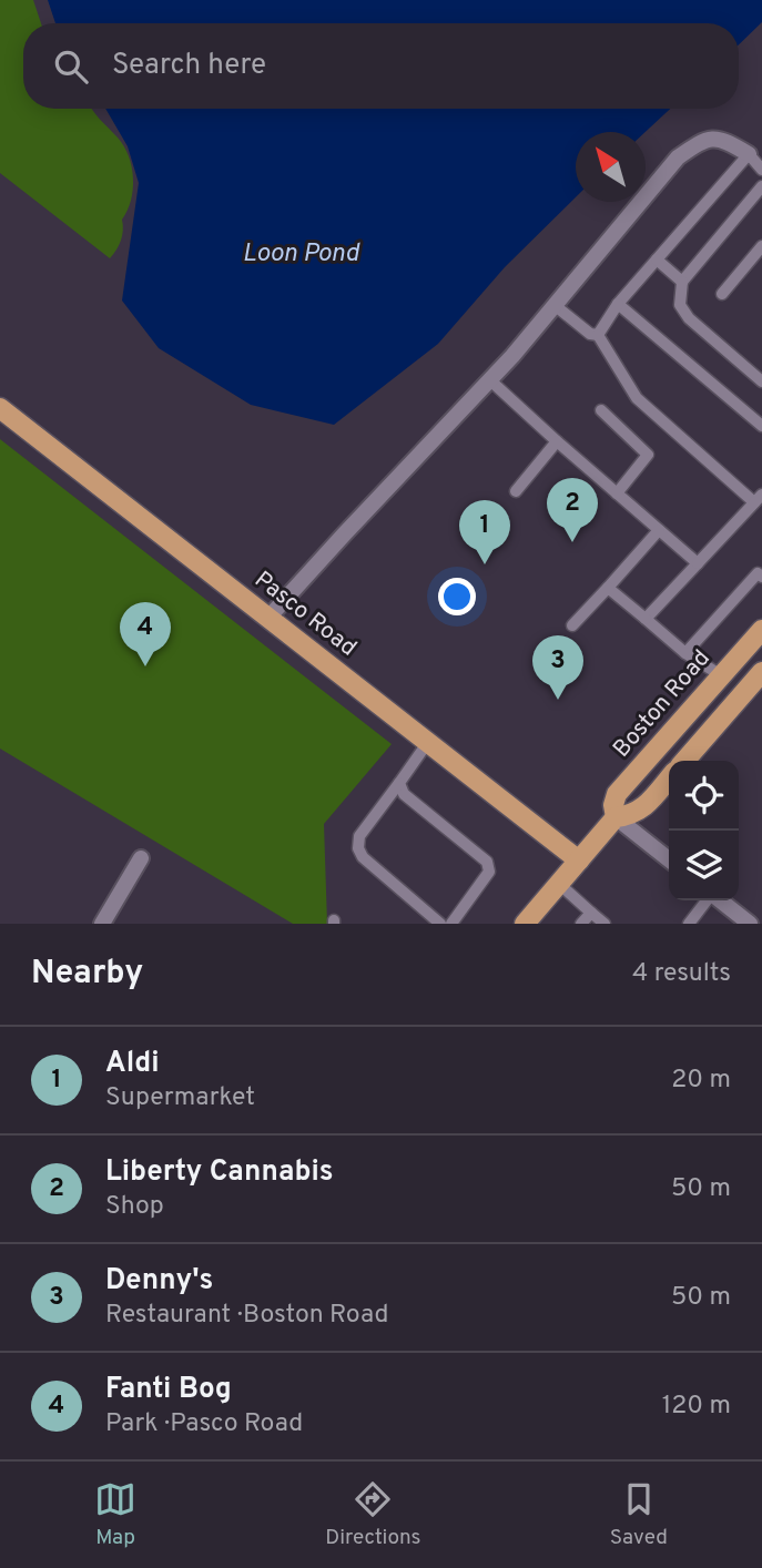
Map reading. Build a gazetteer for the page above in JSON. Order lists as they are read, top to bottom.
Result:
{
  "streets": {
    "main road": ["Pasco Road", "Boston Road"]
  },
  "crossings": [
    ["Pasco Road", "Boston Road"]
  ],
  "water": ["Loon Pond"],
  "north": "top left",
  "page": {
    "search": "Search here",
    "pins": [
      "2",
      "1",
      "4",
      "3"
    ],
    "heading": ["Nearby", "4 results"],
    "list": [
      {
        "mark": "1",
        "name": "Aldi",
        "note": "Supermarket",
        "value": "20 m"
      },
      {
        "mark": "2",
        "name": "Liberty Cannabis",
        "note": "Shop",
        "value": "50 m"
      },
      {
        "mark": "3",
        "name": "Denny's",
        "note": "Restaurant · Boston Road",
        "value": "50 m"
      },
      {
        "mark": "4",
        "name": "Fanti Bog",
        "note": "Park · Pasco Road",
        "value": "120 m"
      }
    ],
    "nav": ["Map", "Directions", "Saved"]
  }
}
